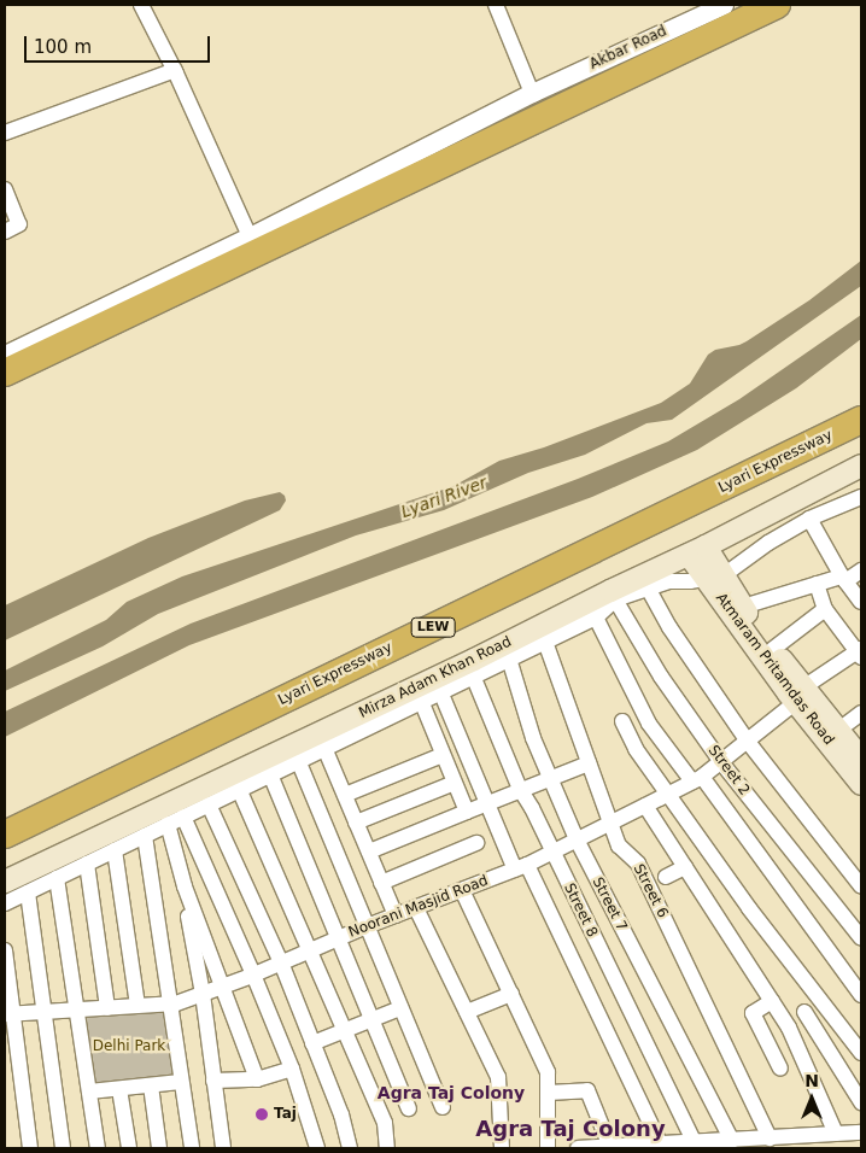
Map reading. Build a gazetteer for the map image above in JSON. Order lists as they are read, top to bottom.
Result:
{
  "streets": {
    "highway": ["Lyari Expressway", "LEW"],
    "main road": ["Atmaram Pritamdas Road", "Mirza Adam Khan Road"],
    "street": [
      "Akbar Road",
      "Street 2",
      "Street 6",
      "Street 7",
      "Noorani Masjid Road",
      "Street 8"
    ]
  },
  "crossings": [
    ["Atmaram Pritamdas Road", "Mirza Adam Khan Road"],
    ["Atmaram Pritamdas Road", "Noorani Masjid Road"],
    ["Mirza Adam Khan Road", "Street 2"],
    ["Street 2", "Noorani Masjid Road"],
    ["Street 6", "Noorani Masjid Road"],
    ["Street 7", "Noorani Masjid Road"],
    ["Noorani Masjid Road", "Street 8"]
  ],
  "districts": ["Agra Taj Colony", "Agra Taj Colony"],
  "water": ["Lyari River"],
  "parks": ["Delhi Park"],
  "places": ["Taj"],
  "scale_bar": "100 m",
  "north": "top"
}
